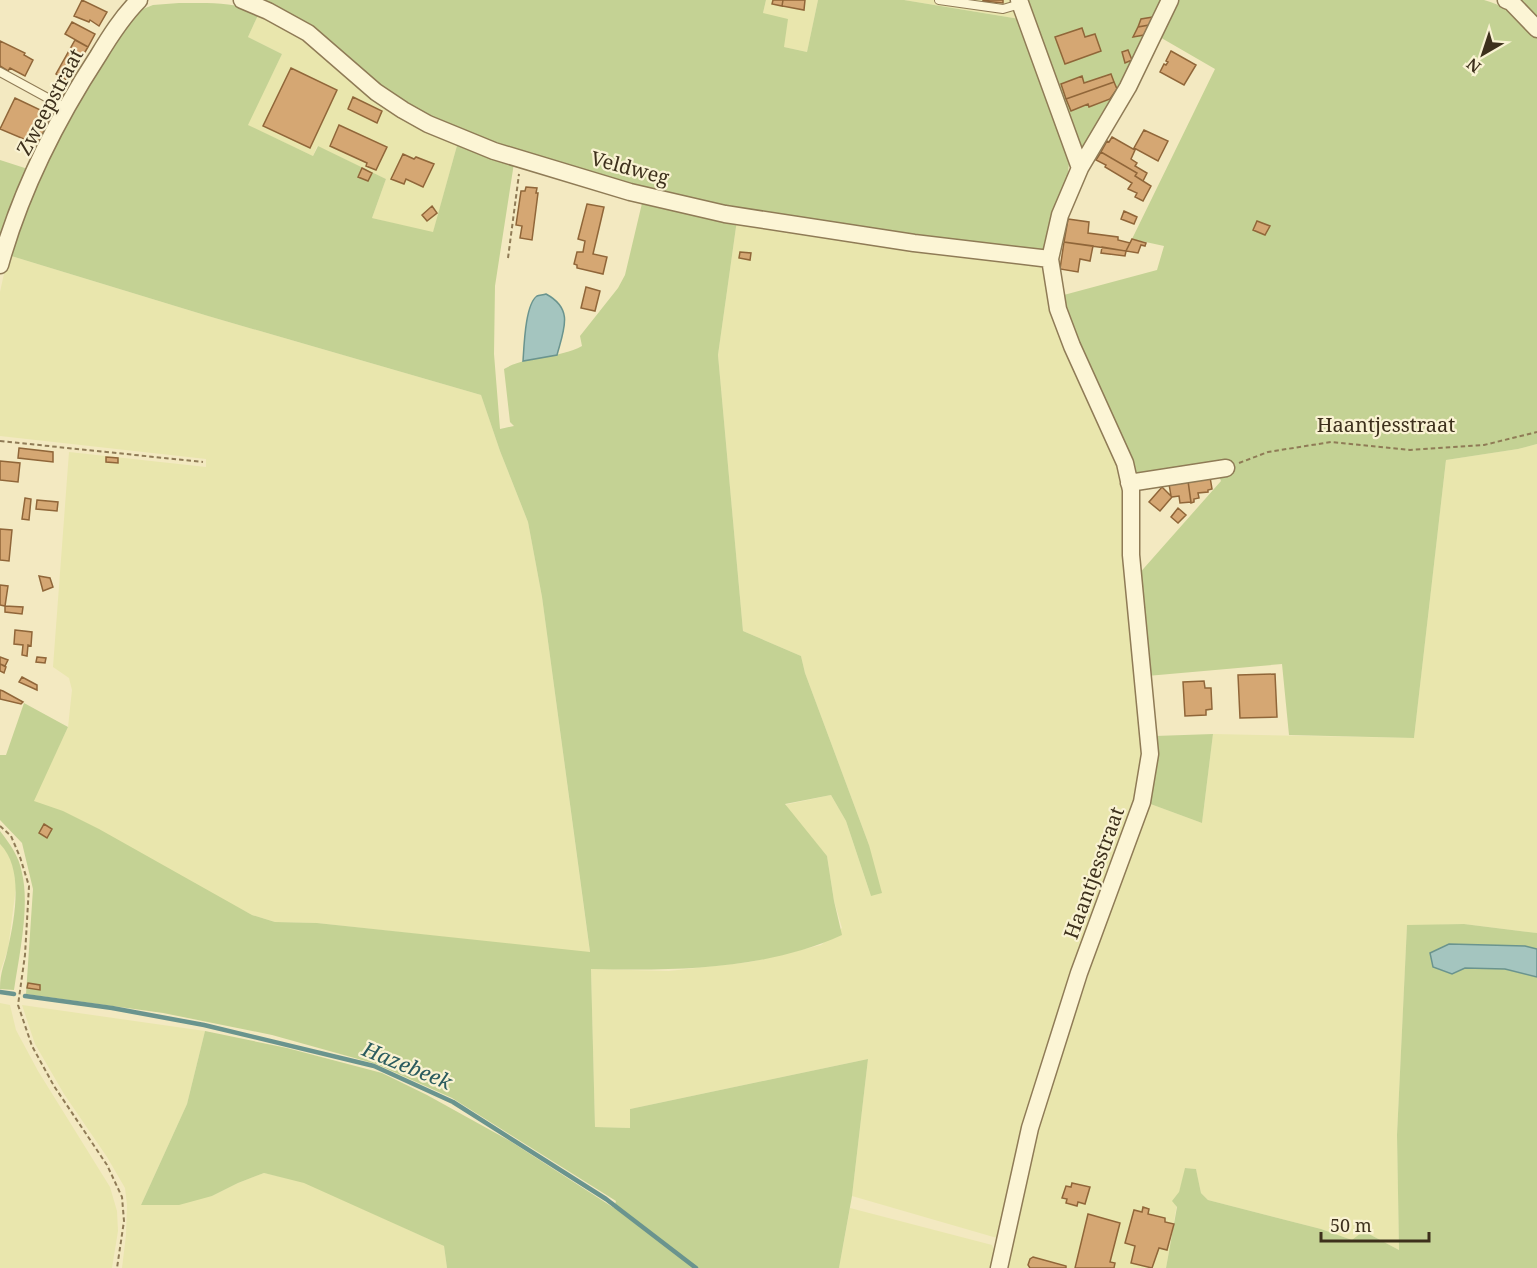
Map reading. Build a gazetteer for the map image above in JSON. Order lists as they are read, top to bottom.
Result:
{
  "streets": {
    "street": ["Zweepstraat", "Veldweg", "Haantjesstraat"]
  },
  "crossings": [
    ["Veldweg", "Haantjesstraat"]
  ],
  "water": ["Hazebeek"],
  "scale_bar": "50 m",
  "north": "bottom left"
}
